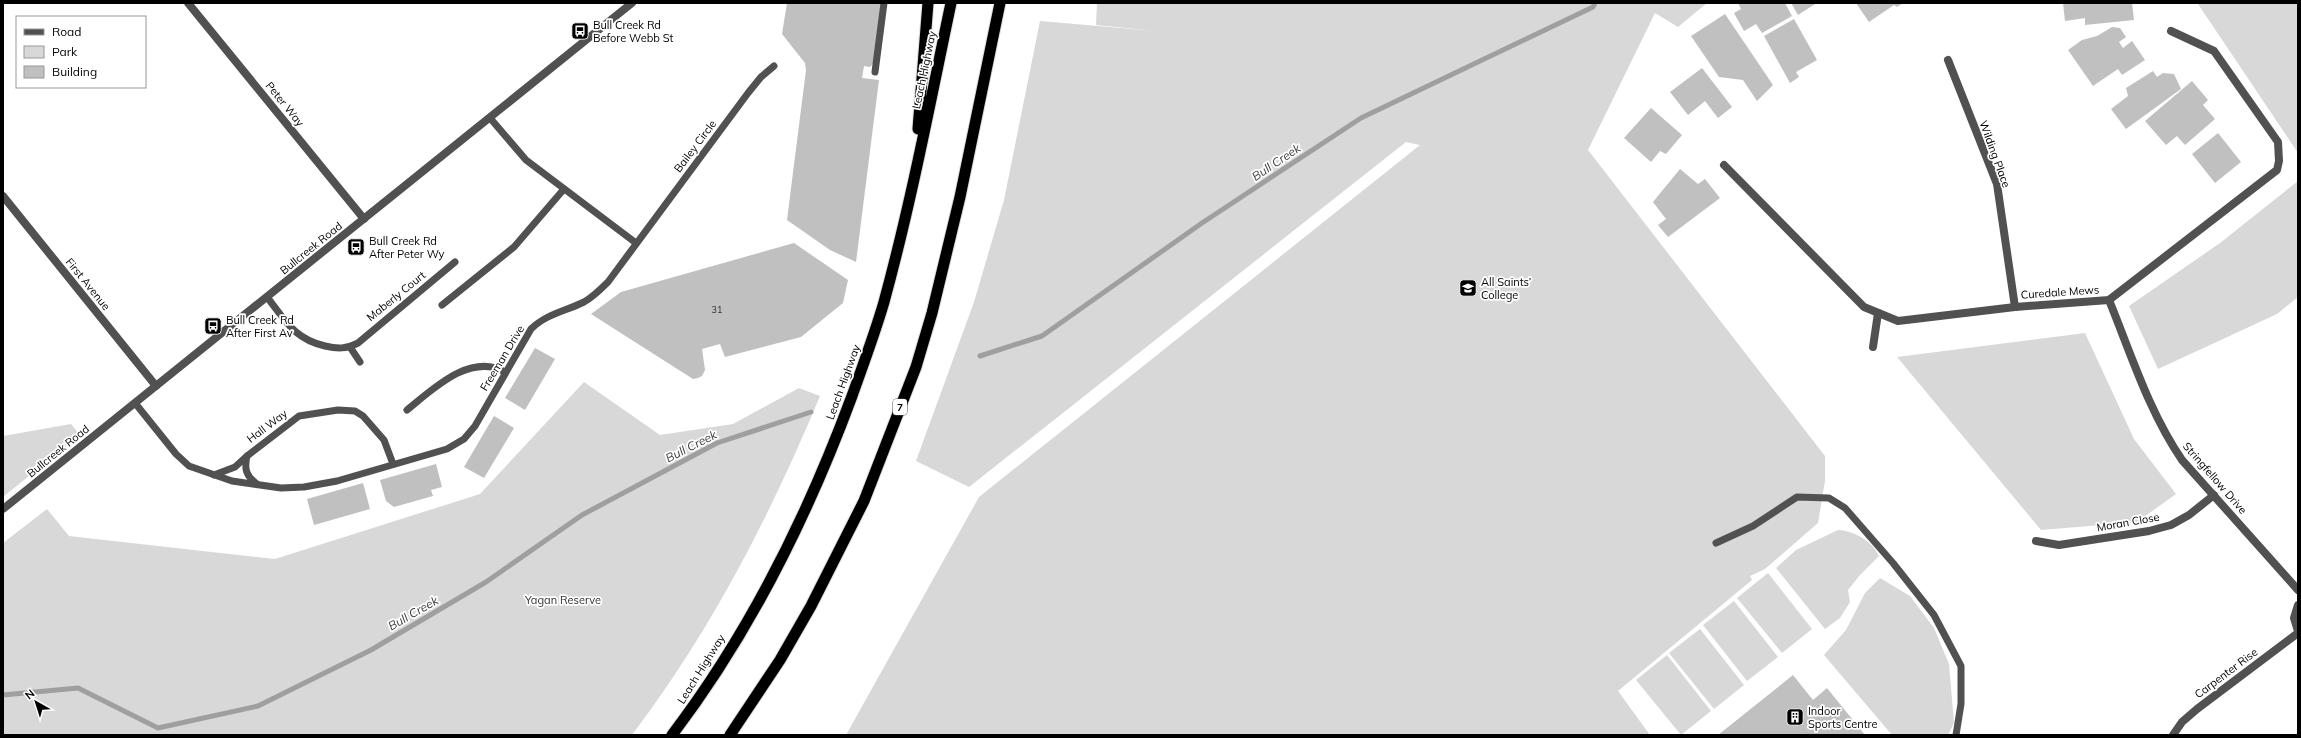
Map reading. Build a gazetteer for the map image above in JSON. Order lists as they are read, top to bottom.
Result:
{
  "streets": {
    "highway": ["Leach Highway", "7"],
    "street": [
      "Peter Way",
      "Wilding Place",
      "Bullcreek Road",
      "First Avenue",
      "Curedale Mews",
      "Stringfellow Drive",
      "Moran Close",
      "Carpenter Rise"
    ],
    "lane": [
      "Bailey Circle",
      "Maberly Court",
      "Freeman Drive",
      "Hall Way"
    ]
  },
  "crossings": [
    ["Peter Way", "Bullcreek Road"],
    ["Bailey Circle", "Freeman Drive"],
    ["Wilding Place", "Curedale Mews"],
    ["Bullcreek Road", "First Avenue"],
    ["Bullcreek Road", "Freeman Drive"],
    ["Curedale Mews", "Stringfellow Drive"],
    ["Freeman Drive", "Hall Way"],
    ["Stringfellow Drive", "Moran Close"]
  ],
  "water": ["Bull Creek"],
  "parks": ["Yagan Reserve"],
  "places": {
    "bus stop": ["Bull Creek Rd Before Webb St", "Bull Creek Rd After Peter Wy", "Bull Creek Rd After First Av"],
    "school or university": ["All Saints’ College"],
    "building": ["Indoor Sports Centre"]
  },
  "house_numbers": ["31"],
  "legend": ["Road", "Park", "Building"],
  "north": "top left"
}
